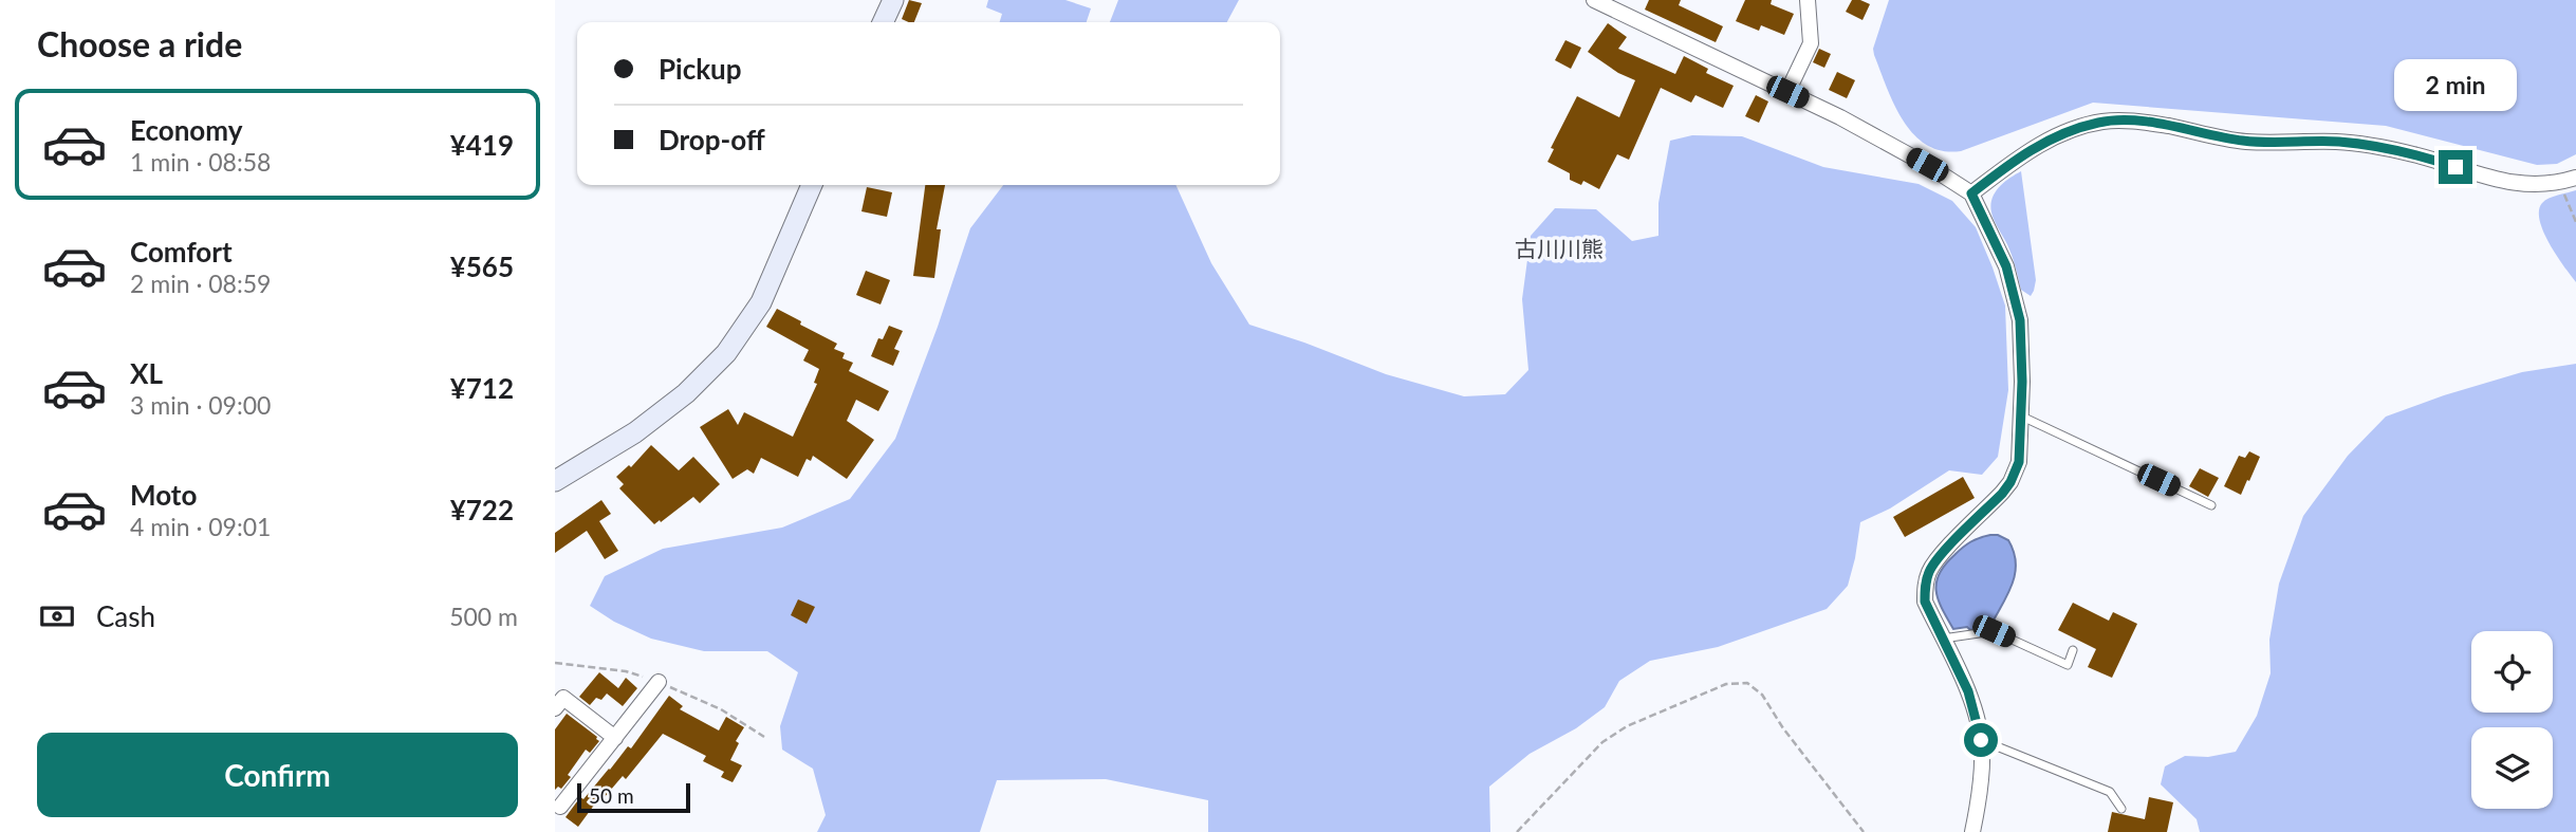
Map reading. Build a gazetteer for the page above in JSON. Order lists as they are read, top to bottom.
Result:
{
  "districts": ["古川川熊"],
  "scale_bar": "50 m",
  "page": {
    "heading": "Choose a ride",
    "banner": ["Pickup", "Drop-off"],
    "bubble": "2 min",
    "list": [
      {
        "name": "Economy",
        "note": "1 min · 08:58",
        "value": "¥419"
      },
      {
        "name": "Comfort",
        "note": "2 min · 08:59",
        "value": "¥565"
      },
      {
        "name": "XL",
        "note": "3 min · 09:00",
        "value": "¥712"
      },
      {
        "name": "Moto",
        "note": "4 min · 09:01",
        "value": "¥722"
      }
    ],
    "pay": ["Cash", "500 m"],
    "buttons": "Confirm",
    "scale": "50 m"
  }
}
